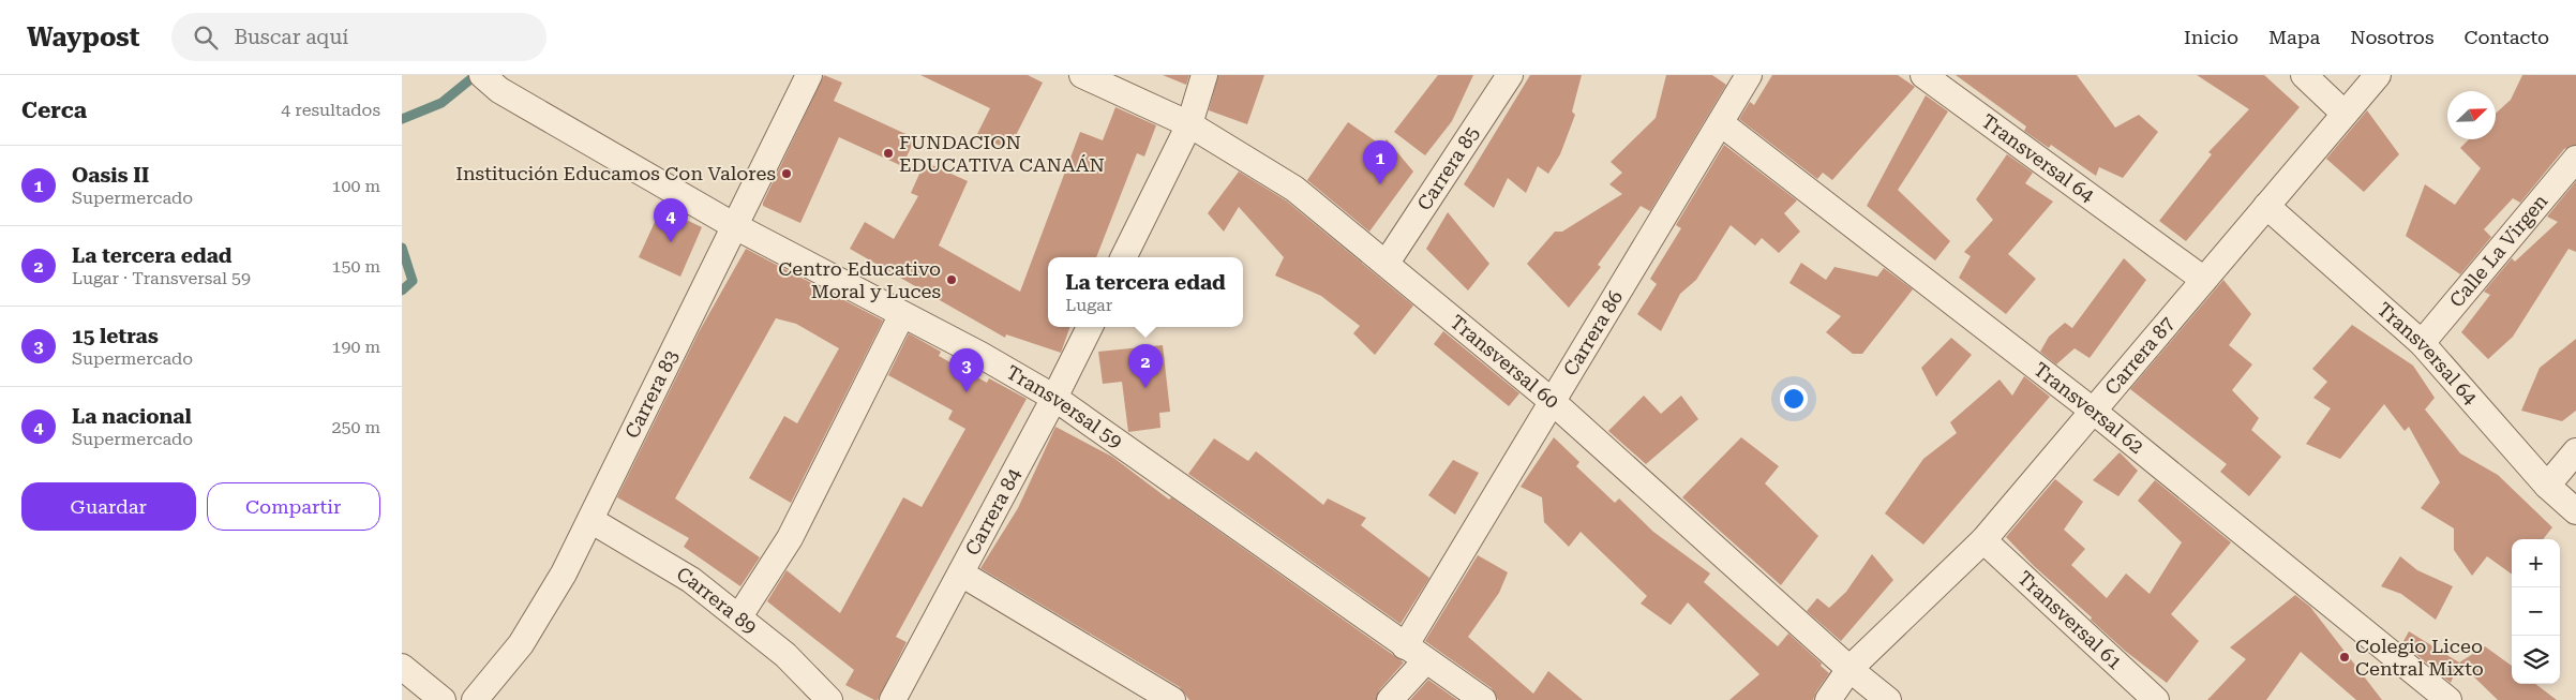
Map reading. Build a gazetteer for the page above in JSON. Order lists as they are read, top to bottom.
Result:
{
  "streets": {
    "street": [
      "Transversal 64",
      "Carrera 85",
      "Calle La Virgen",
      "Carrera 86",
      "Carrera 87",
      "Transversal 60",
      "Carrera 83",
      "Transversal 62",
      "Transversal 59",
      "Carrera 84",
      "Carrera 89",
      "Transversal 61"
    ]
  },
  "crossings": [
    ["Transversal 64", "Calle La Virgen"],
    ["Transversal 64", "Carrera 87"],
    ["Carrera 85", "Transversal 60"],
    ["Carrera 86", "Transversal 60"],
    ["Carrera 86", "Transversal 62"],
    ["Carrera 86", "Transversal 59"],
    ["Carrera 87", "Transversal 60"],
    ["Carrera 87", "Transversal 62"],
    ["Carrera 87", "Transversal 61"],
    ["Carrera 83", "Transversal 59"],
    ["Carrera 83", "Carrera 89"],
    ["Transversal 59", "Carrera 84"]
  ],
  "places": [
    "FUNDACION EDUCATIVA CANAÁN",
    "Institución Educamos Con Valores",
    "Centro Educativo Moral y Luces",
    "Colegio Liceo Central Mixto"
  ],
  "north": "top right",
  "page": {
    "header": "Waypost",
    "search": "Buscar aquí",
    "nav": [
      "Inicio",
      "Mapa",
      "Nosotros",
      "Contacto"
    ],
    "heading": ["Cerca", "4 resultados"],
    "pins": [
      "1",
      "4",
      "2",
      "3"
    ],
    "list": [
      {
        "mark": "1",
        "name": "Oasis II",
        "note": "Supermercado",
        "value": "100 m"
      },
      {
        "mark": "2",
        "name": "La tercera edad",
        "note": "Lugar · Transversal 59",
        "value": "150 m"
      },
      {
        "mark": "3",
        "name": "15 letras",
        "note": "Supermercado",
        "value": "190 m"
      },
      {
        "mark": "4",
        "name": "La nacional",
        "note": "Supermercado",
        "value": "250 m"
      }
    ],
    "popup": ["La tercera edad", "Lugar"],
    "buttons": ["Guardar", "Compartir"],
    "map_buttons": ["+", "−"]
  }
}
